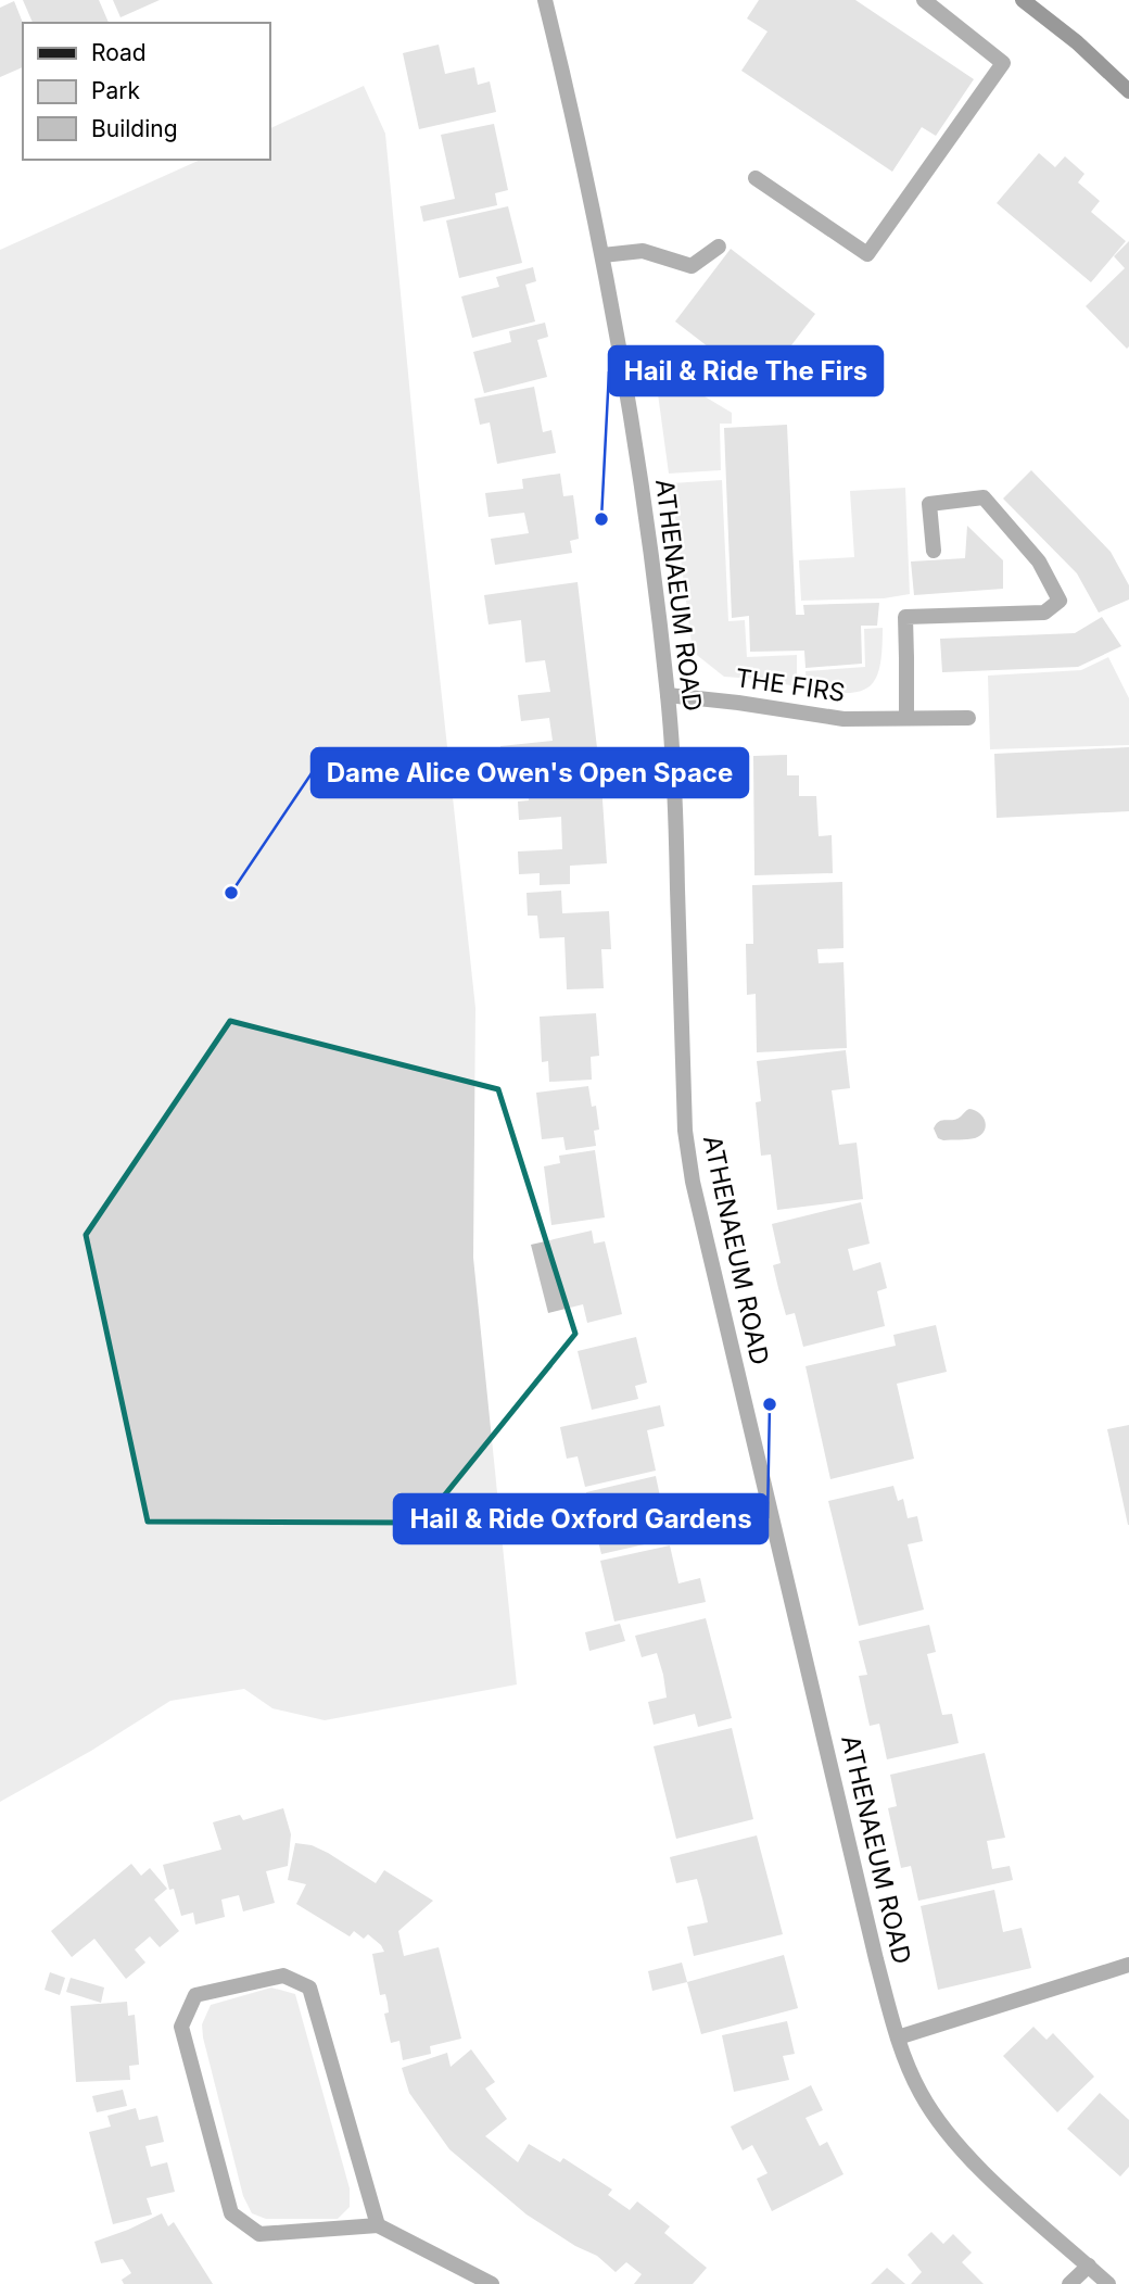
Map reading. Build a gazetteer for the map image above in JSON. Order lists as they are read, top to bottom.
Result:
{
  "streets": {
    "street": ["ATHENAEUM ROAD", "THE FIRS"]
  },
  "crossings": [
    ["ATHENAEUM ROAD", "THE FIRS"]
  ],
  "places": ["Hail & Ride The Firs", "Dame Alice Owen's Open Space", "Hail & Ride Oxford Gardens"],
  "legend": ["Road", "Park", "Building"]
}
